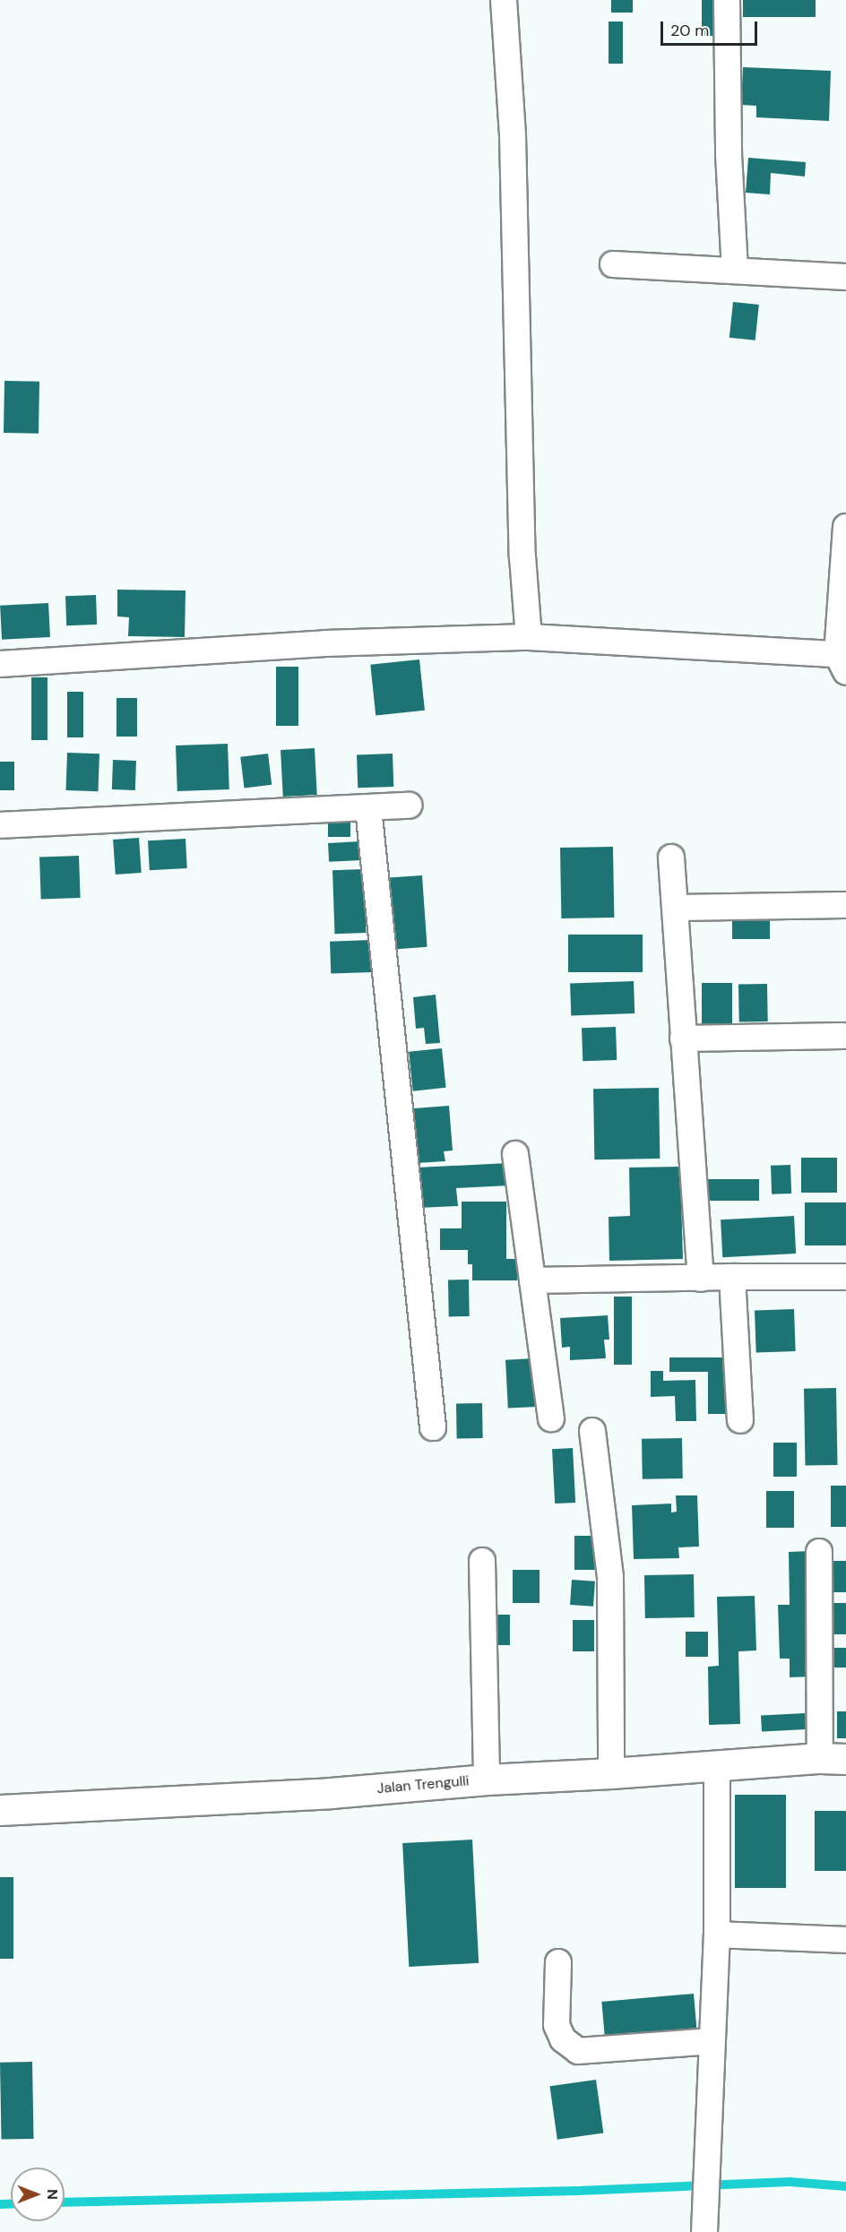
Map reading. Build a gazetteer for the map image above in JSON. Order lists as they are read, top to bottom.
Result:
{
  "streets": {
    "main road": ["Jalan Trengulli"]
  },
  "scale_bar": "20 m",
  "north": "right"
}
